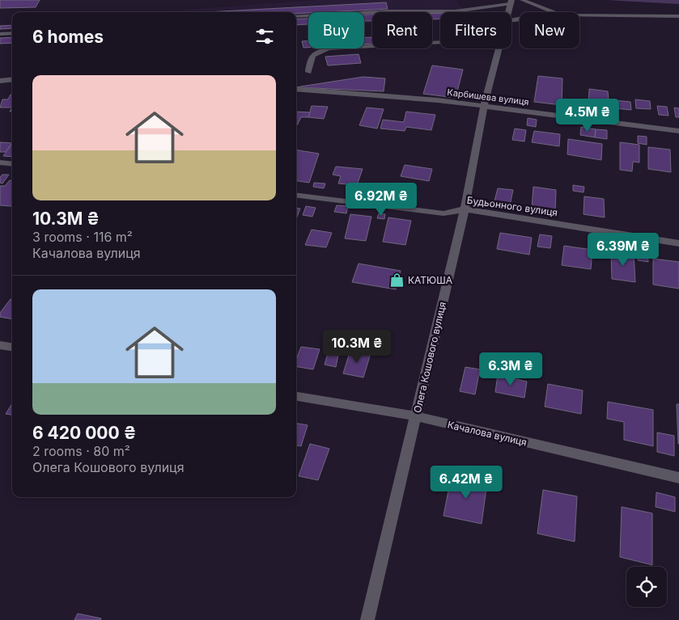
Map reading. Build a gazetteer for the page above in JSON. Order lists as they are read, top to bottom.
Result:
{
  "streets": {
    "street": [
      "Карбишева вулиця",
      "Будьонного вулиця",
      "Олега Кошового вулиця",
      "Качалова вулиця"
    ]
  },
  "crossings": [
    ["Карбишева вулиця", "Олега Кошового вулиця"],
    ["Будьонного вулиця", "Олега Кошового вулиця"],
    ["Олега Кошового вулиця", "Качалова вулиця"]
  ],
  "places": {
    "shop": ["КАТЮША"]
  },
  "page": {
    "chip": [
      "Buy",
      "Rent",
      "Filters",
      "New"
    ],
    "heading": "6 homes",
    "list": [
      {
        "name": "10.3M ₴",
        "note": "3 rooms · 116 m² · Качалова вулиця"
      },
      {
        "name": "6 420 000 ₴",
        "note": "2 rooms · 80 m² · Олега Кошового вулиця"
      }
    ],
    "price": [
      "4.5M ₴",
      "6.92M ₴",
      "6.39M ₴",
      "10.3M ₴",
      "6.3M ₴",
      "6.42M ₴"
    ]
  }
}
